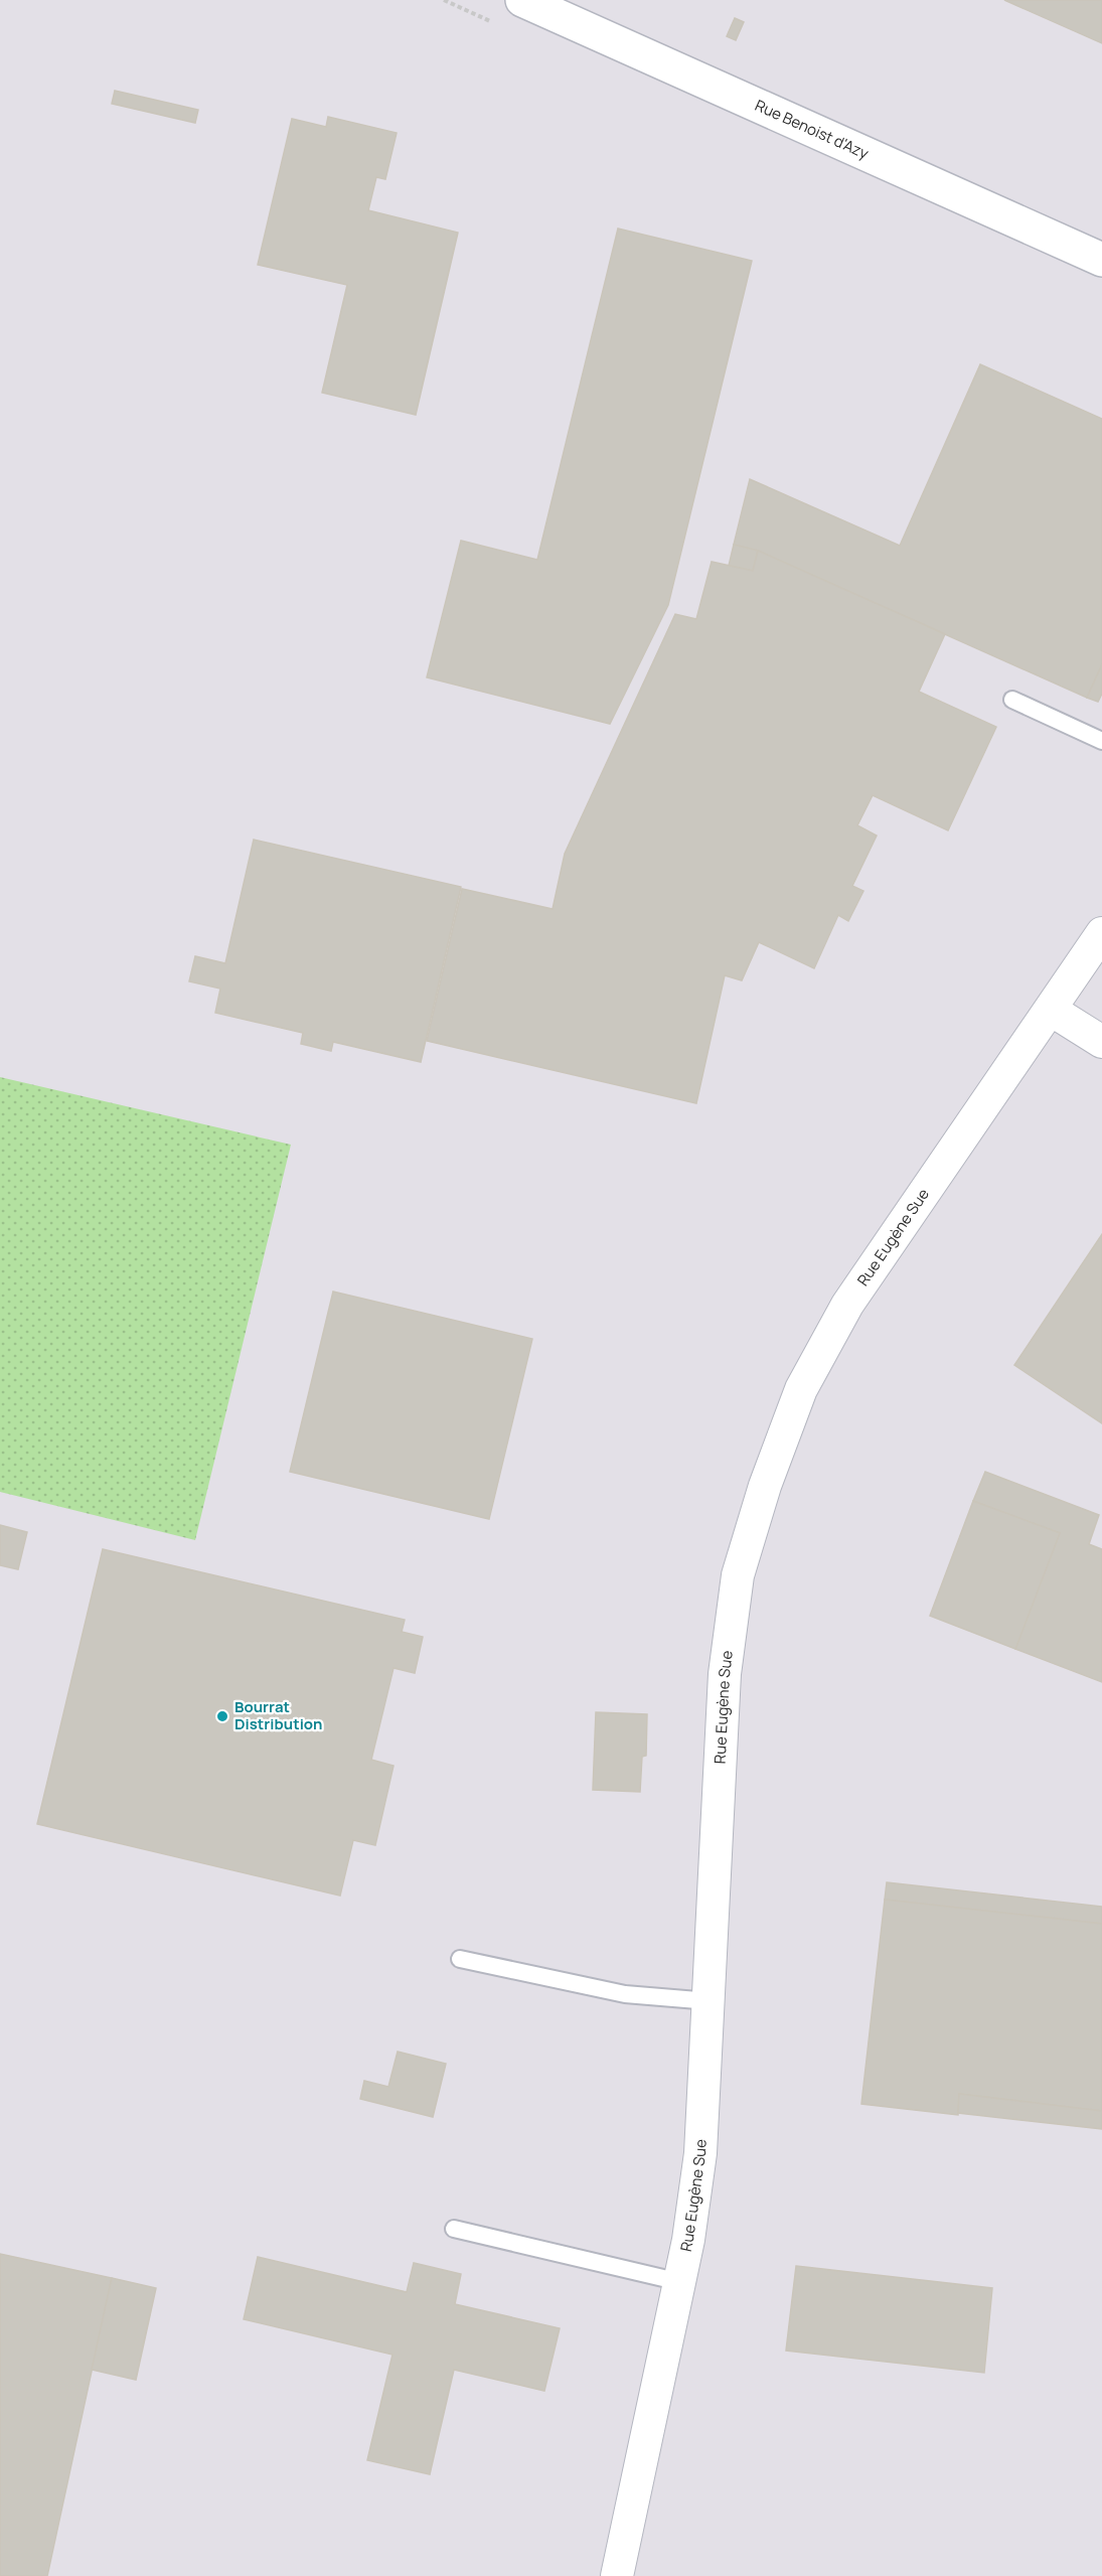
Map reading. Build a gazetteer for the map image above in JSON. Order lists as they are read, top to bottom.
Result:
{
  "streets": {
    "street": ["Rue Benoist d'Azy", "Rue Eugène Sue"]
  },
  "places": ["Bourrat Distribution"]
}
